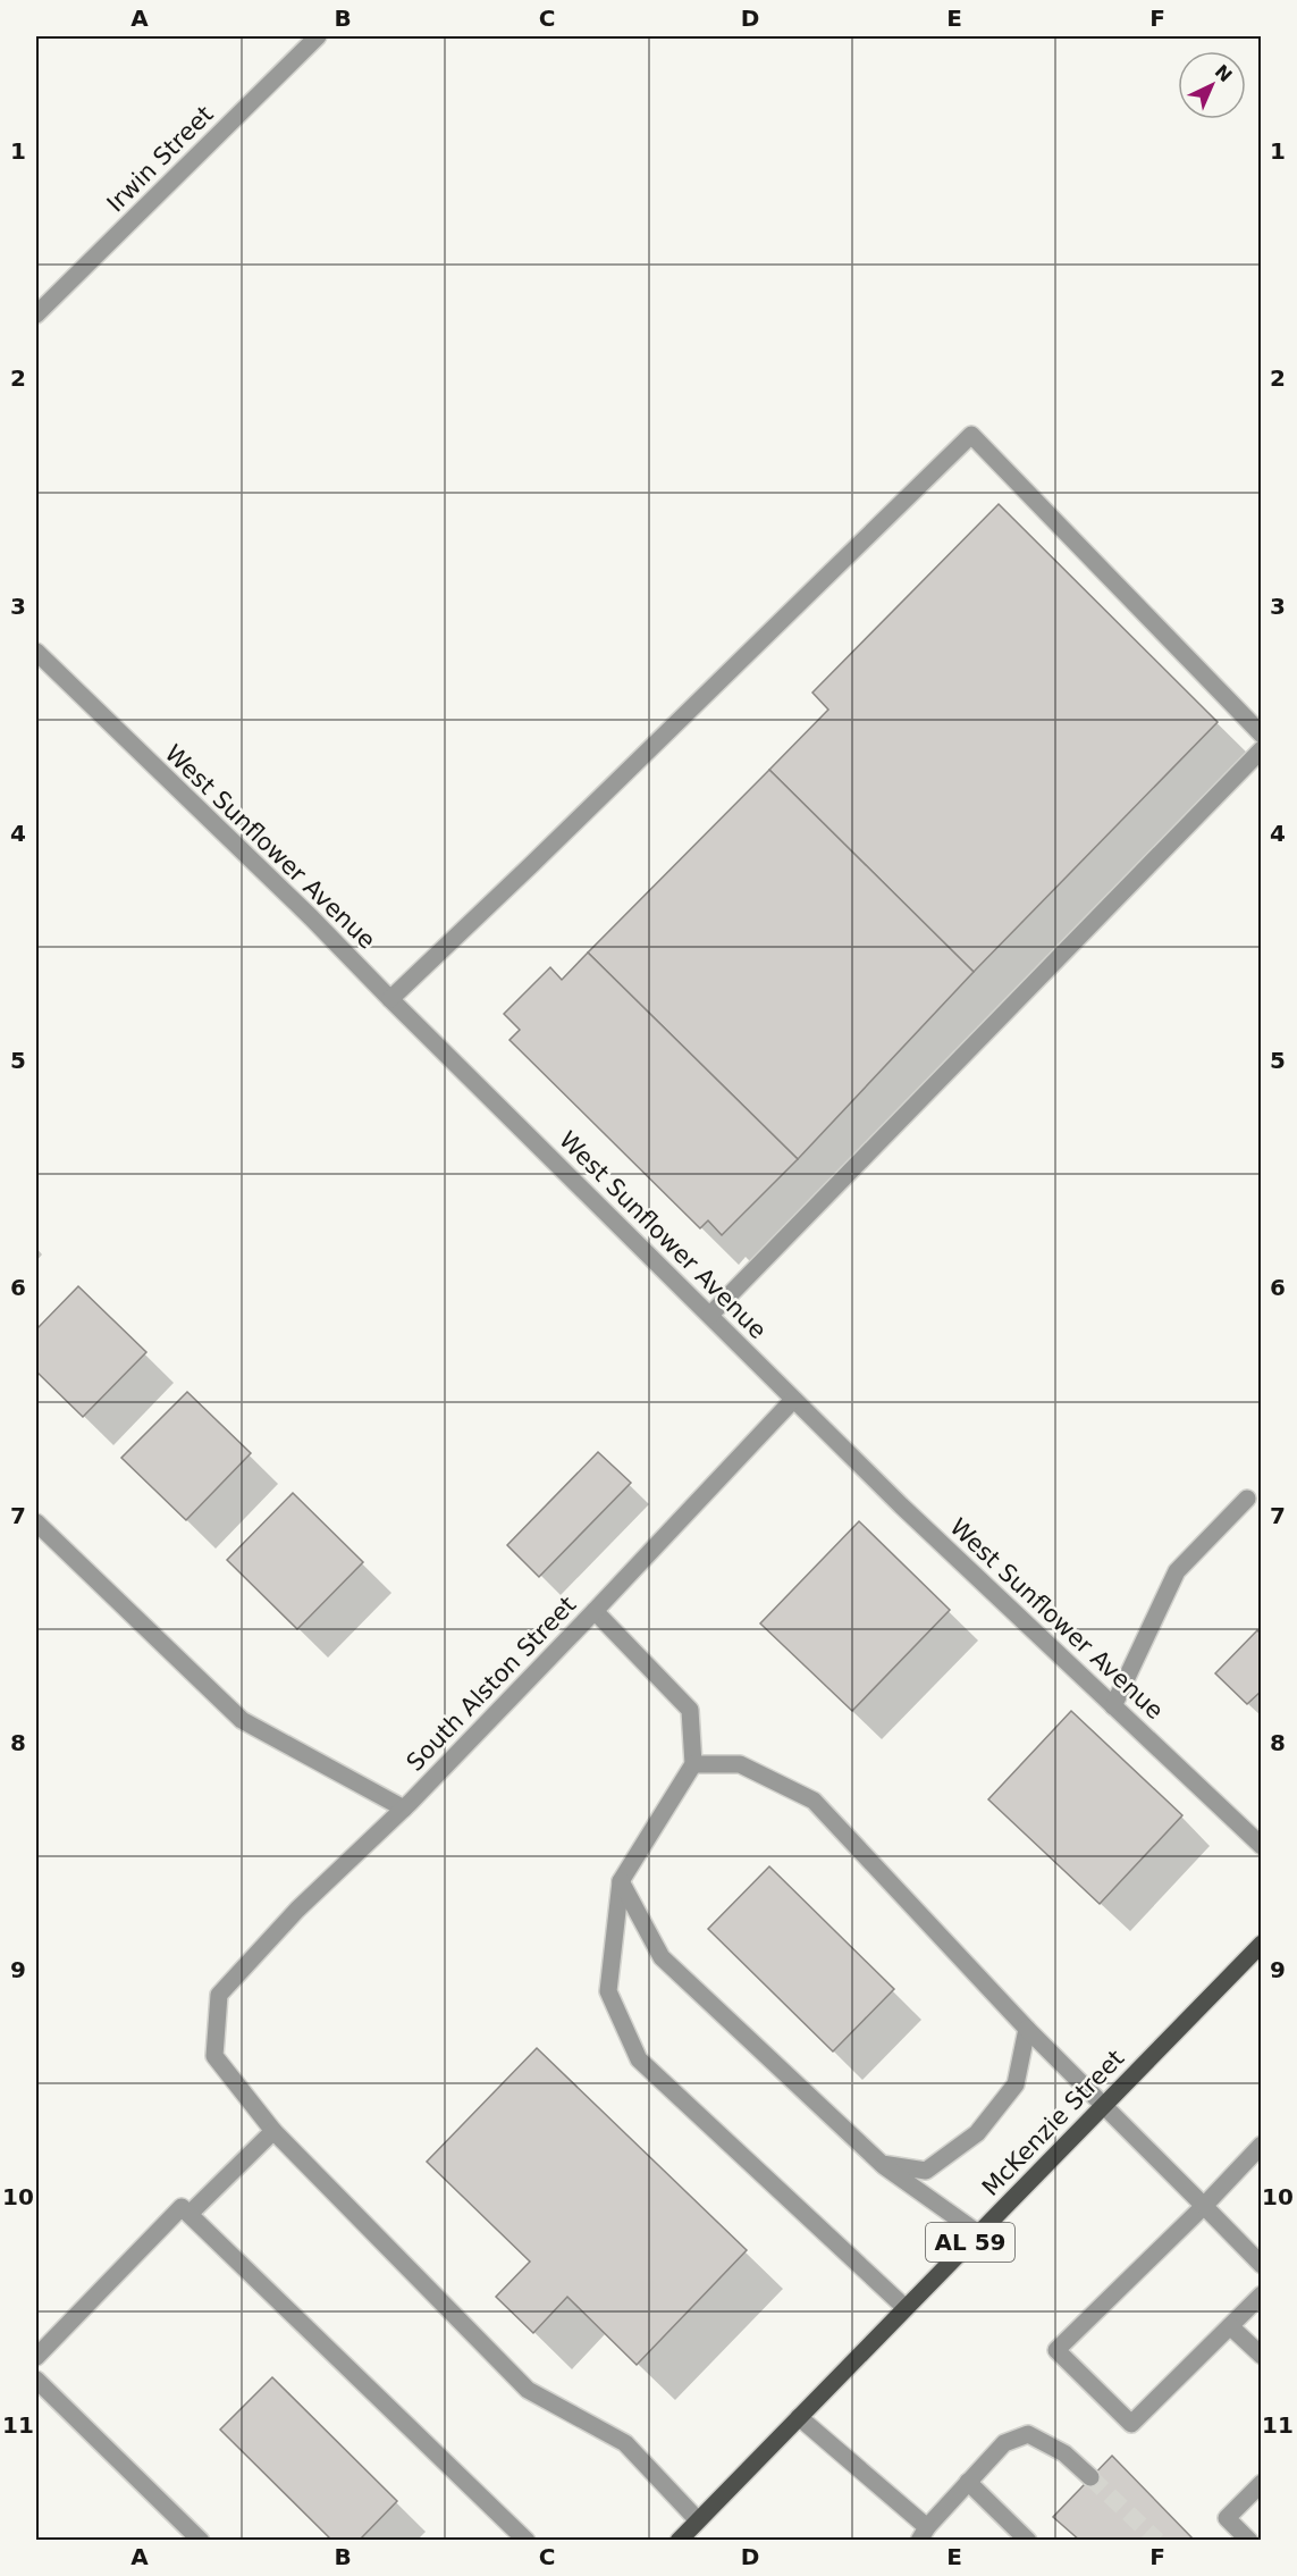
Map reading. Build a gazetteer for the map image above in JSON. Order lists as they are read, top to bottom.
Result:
{
  "streets": {
    "main road": ["McKenzie Street", "AL 59"],
    "street": ["Irwin Street", "West Sunflower Avenue", "South Alston Street"]
  },
  "crossings": [
    ["West Sunflower Avenue", "South Alston Street"]
  ],
  "north": "top right",
  "grid": {
    "columns": [
      "A",
      "B",
      "C",
      "D",
      "E",
      "F"
    ],
    "rows": [
      "1",
      "2",
      "3",
      "4",
      "5",
      "6",
      "7",
      "8",
      "9",
      "10",
      "11"
    ]
  }
}
